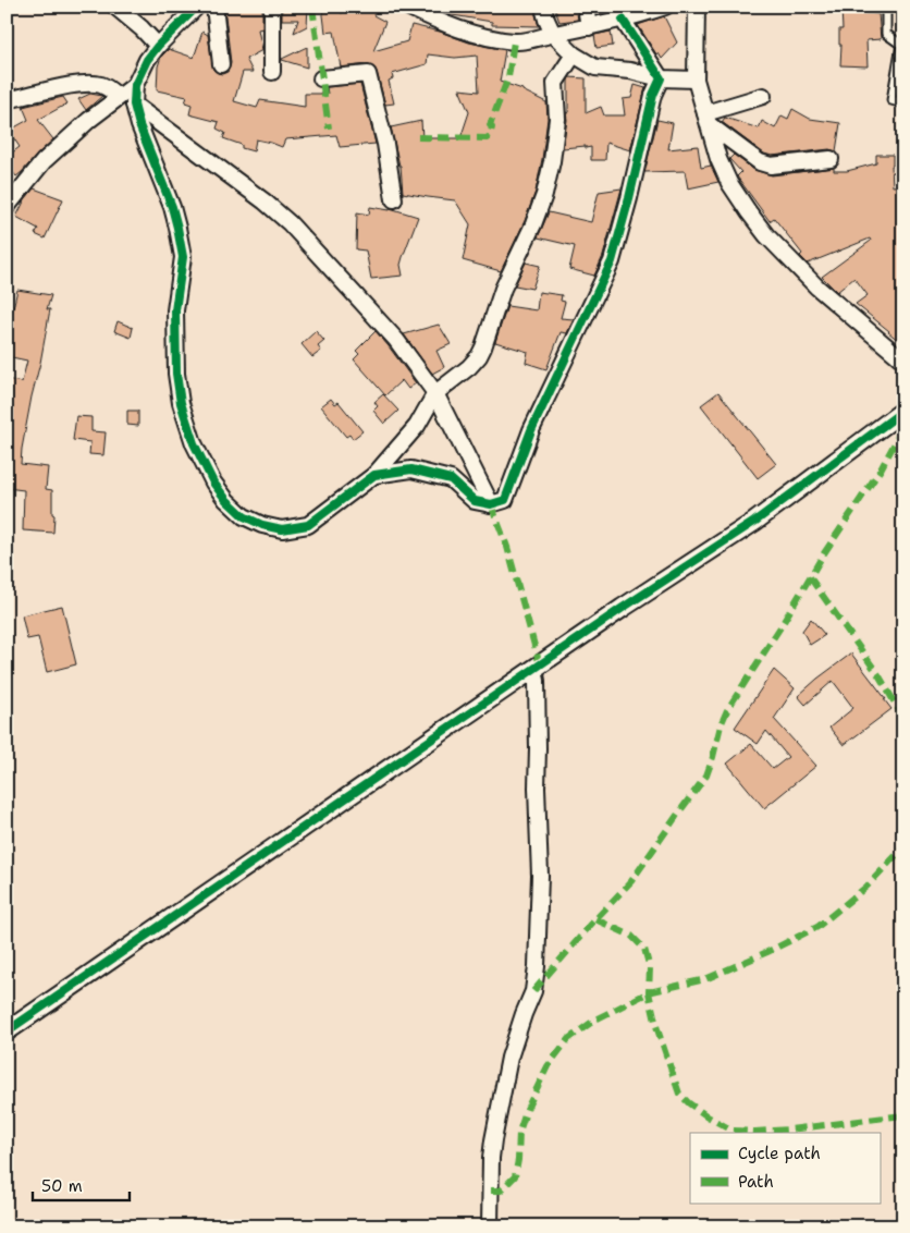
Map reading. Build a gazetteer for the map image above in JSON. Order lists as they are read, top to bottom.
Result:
{
  "legend": ["Cycle path", "Path"],
  "scale_bar": "50 m"
}
